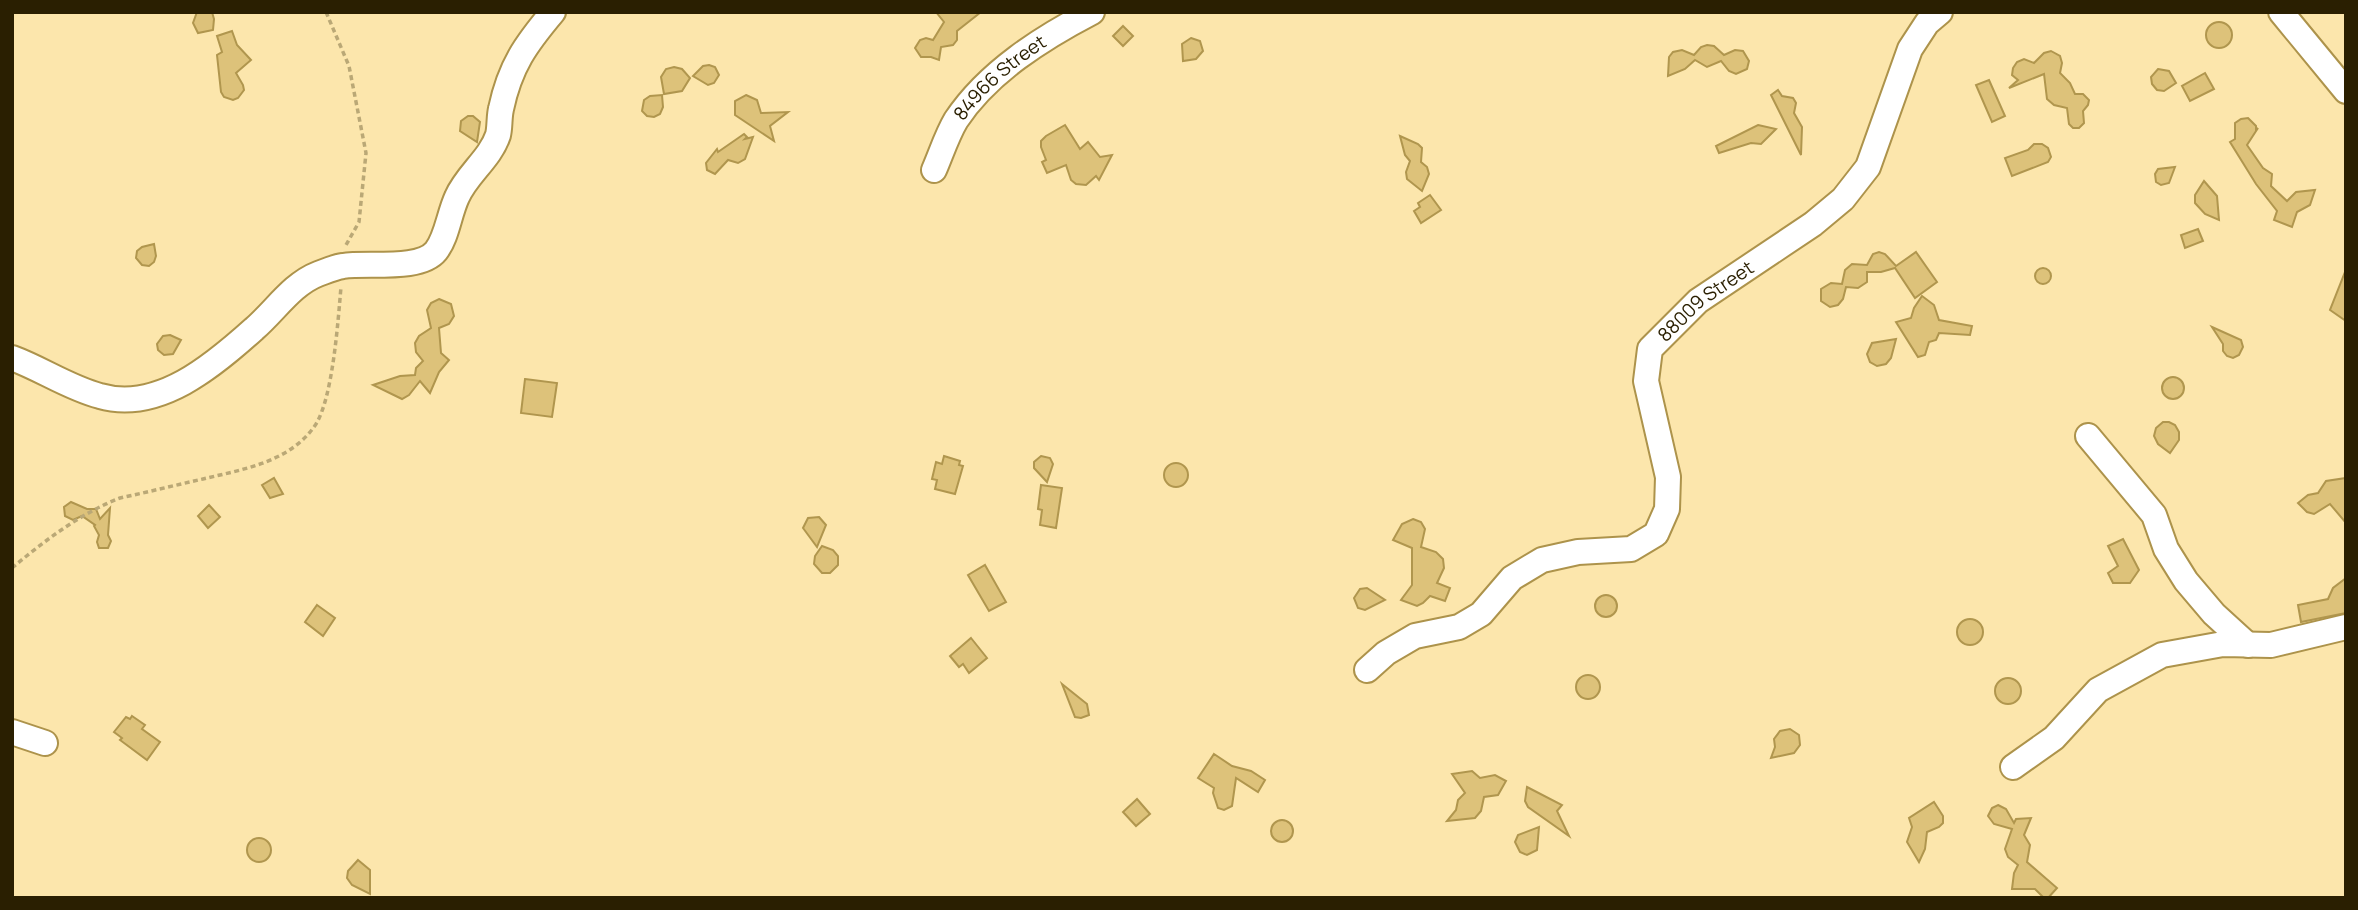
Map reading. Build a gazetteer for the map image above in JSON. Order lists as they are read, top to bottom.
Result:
{
  "streets": {
    "street": ["84966 Street", "88009 Street"]
  }
}
